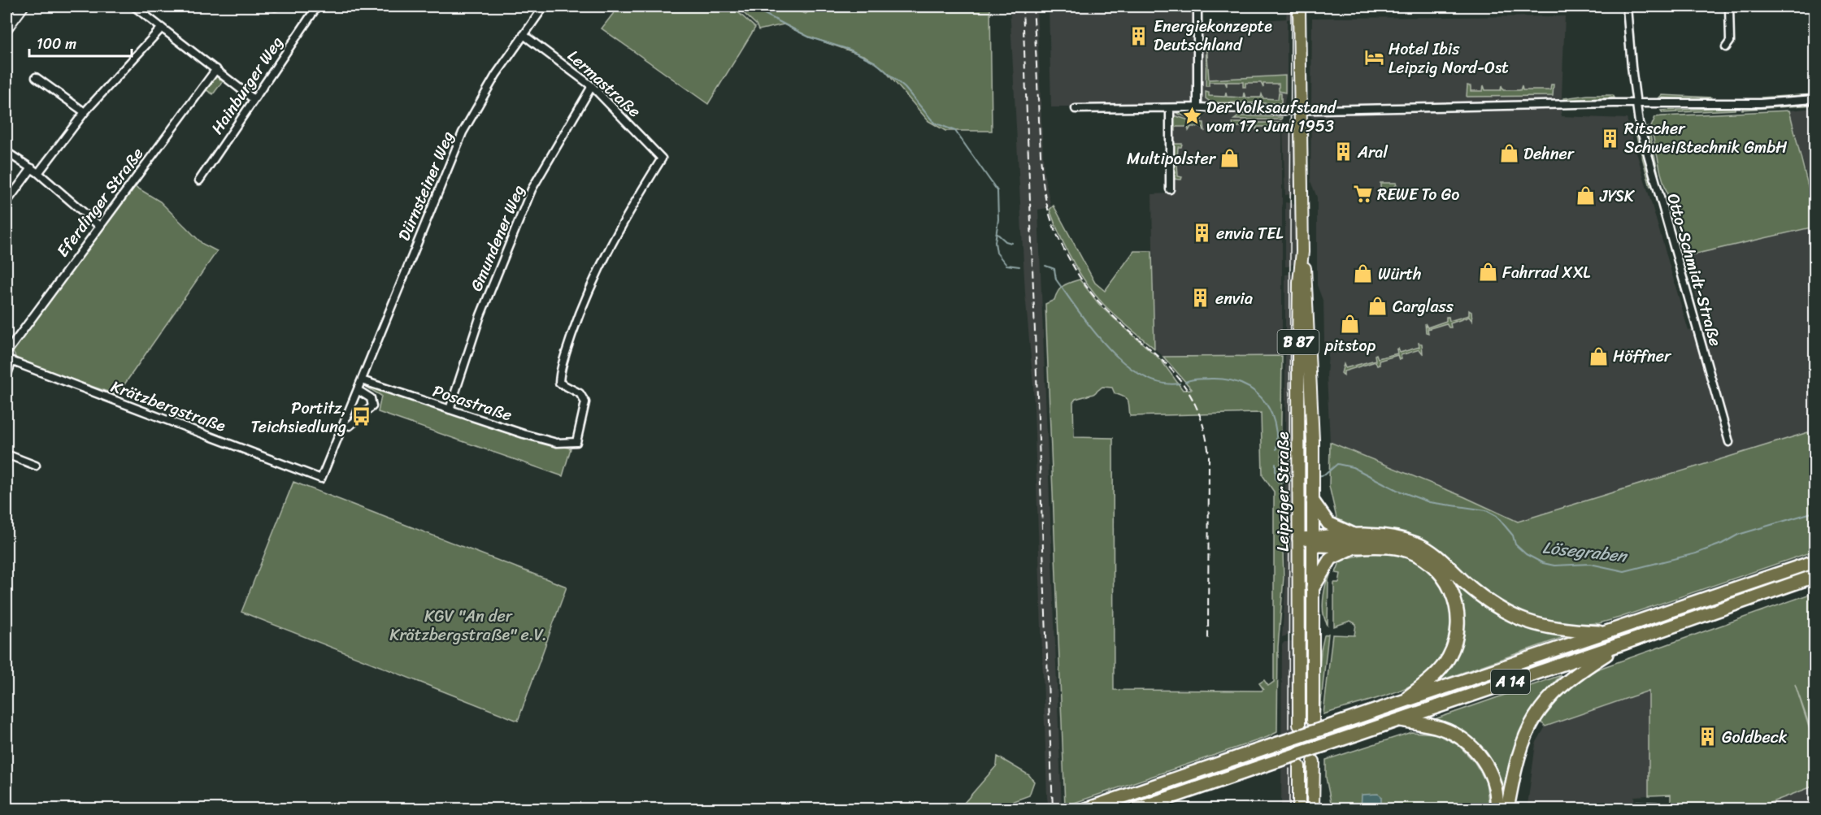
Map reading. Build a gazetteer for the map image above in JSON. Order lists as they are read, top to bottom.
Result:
{
  "streets": {
    "highway": ["A 14"],
    "main road": ["B 87", "Leipziger Straße"],
    "street": [
      "Lermastraße",
      "Hainburger Weg",
      "Dürnsteiner Weg",
      "Eferdinger Straße",
      "Gmundener Weg",
      "Otto-Schmidt-Straße",
      "Posastraße",
      "Krätzbergstraße"
    ]
  },
  "crossings": [
    ["Lermastraße", "Dürnsteiner Weg"],
    ["Lermastraße", "Gmundener Weg"],
    ["Lermastraße", "Posastraße"],
    ["Dürnsteiner Weg", "Posastraße"],
    ["Dürnsteiner Weg", "Krätzbergstraße"],
    ["Gmundener Weg", "Posastraße"],
    ["B 87", "Leipziger Straße"]
  ],
  "water": ["Lösegraben"],
  "parks": ["KGV \"An der Krätzbergstraße\" e.V."],
  "places": {
    "building": [
      "Energiekonzepte Deutschland",
      "Ritscher Schweißtechnik GmbH",
      "Aral",
      "envia TEL",
      "envia",
      "Goldbeck"
    ],
    "hotel": ["Hotel Ibis Leipzig Nord-Ost"],
    "place": ["Der Volksaufstand vom 17. Juni 1953"],
    "shop": [
      "Dehner",
      "Multipolster",
      "JYSK",
      "Fahrrad XXL",
      "Würth",
      "Carglass",
      "pitstop",
      "Höffner"
    ],
    "supermarket": ["REWE To Go"],
    "bus stop": ["Portitz, Teichsiedlung"]
  },
  "scale_bar": "100 m"
}
